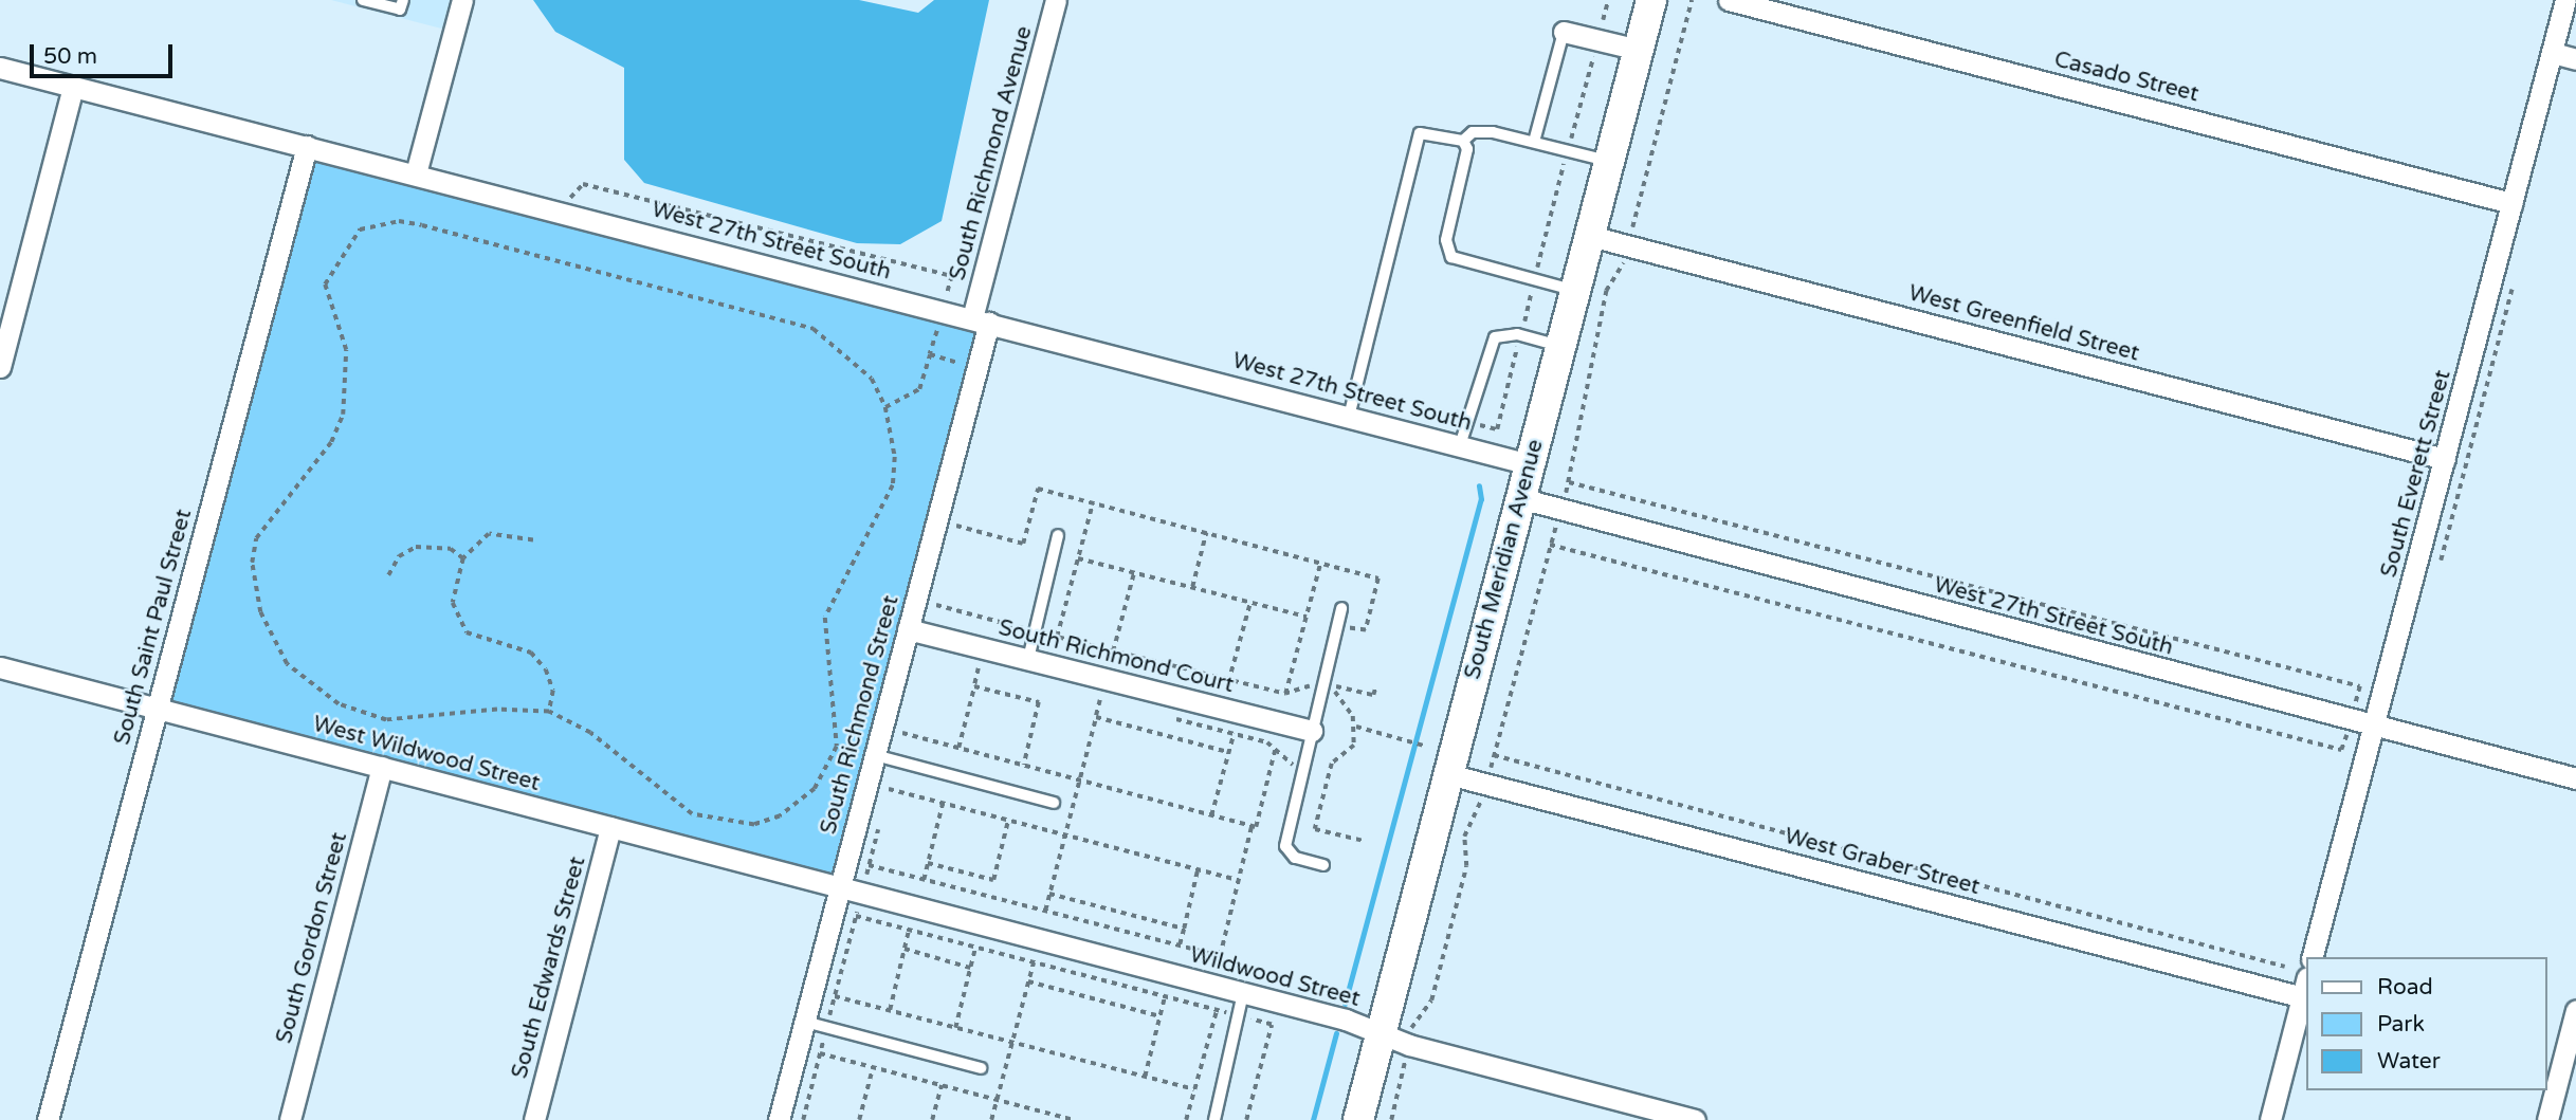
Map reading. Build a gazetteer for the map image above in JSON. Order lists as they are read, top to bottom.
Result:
{
  "streets": {
    "main road": ["South Meridian Avenue"],
    "street": [
      "Casado Street",
      "South Richmond Avenue",
      "West 27th Street South",
      "West Greenfield Street",
      "South Everett Street",
      "South Saint Paul Street",
      "South Richmond Court",
      "South Richmond Street",
      "West Wildwood Street",
      "West Graber Street",
      "South Gordon Street",
      "South Edwards Street",
      "Wildwood Street"
    ]
  },
  "crossings": [
    ["Casado Street", "South Everett Street"],
    ["South Richmond Avenue", "West 27th Street South"],
    ["South Richmond Avenue", "South Richmond Street"],
    ["West 27th Street South", "South Everett Street"],
    ["West 27th Street South", "South Meridian Avenue"],
    ["West 27th Street South", "South Saint Paul Street"],
    ["West 27th Street South", "South Richmond Street"],
    ["West Greenfield Street", "South Everett Street"],
    ["West Greenfield Street", "South Meridian Avenue"],
    ["South Meridian Avenue", "West Graber Street"],
    ["South Meridian Avenue", "Wildwood Street"],
    ["South Saint Paul Street", "West Wildwood Street"],
    ["South Richmond Court", "South Richmond Street"],
    ["South Richmond Street", "West Wildwood Street"],
    ["South Richmond Street", "Wildwood Street"],
    ["West Wildwood Street", "South Gordon Street"],
    ["West Wildwood Street", "South Edwards Street"],
    ["West Wildwood Street", "Wildwood Street"]
  ],
  "legend": ["Road", "Park", "Water"],
  "scale_bar": "50 m"
}
